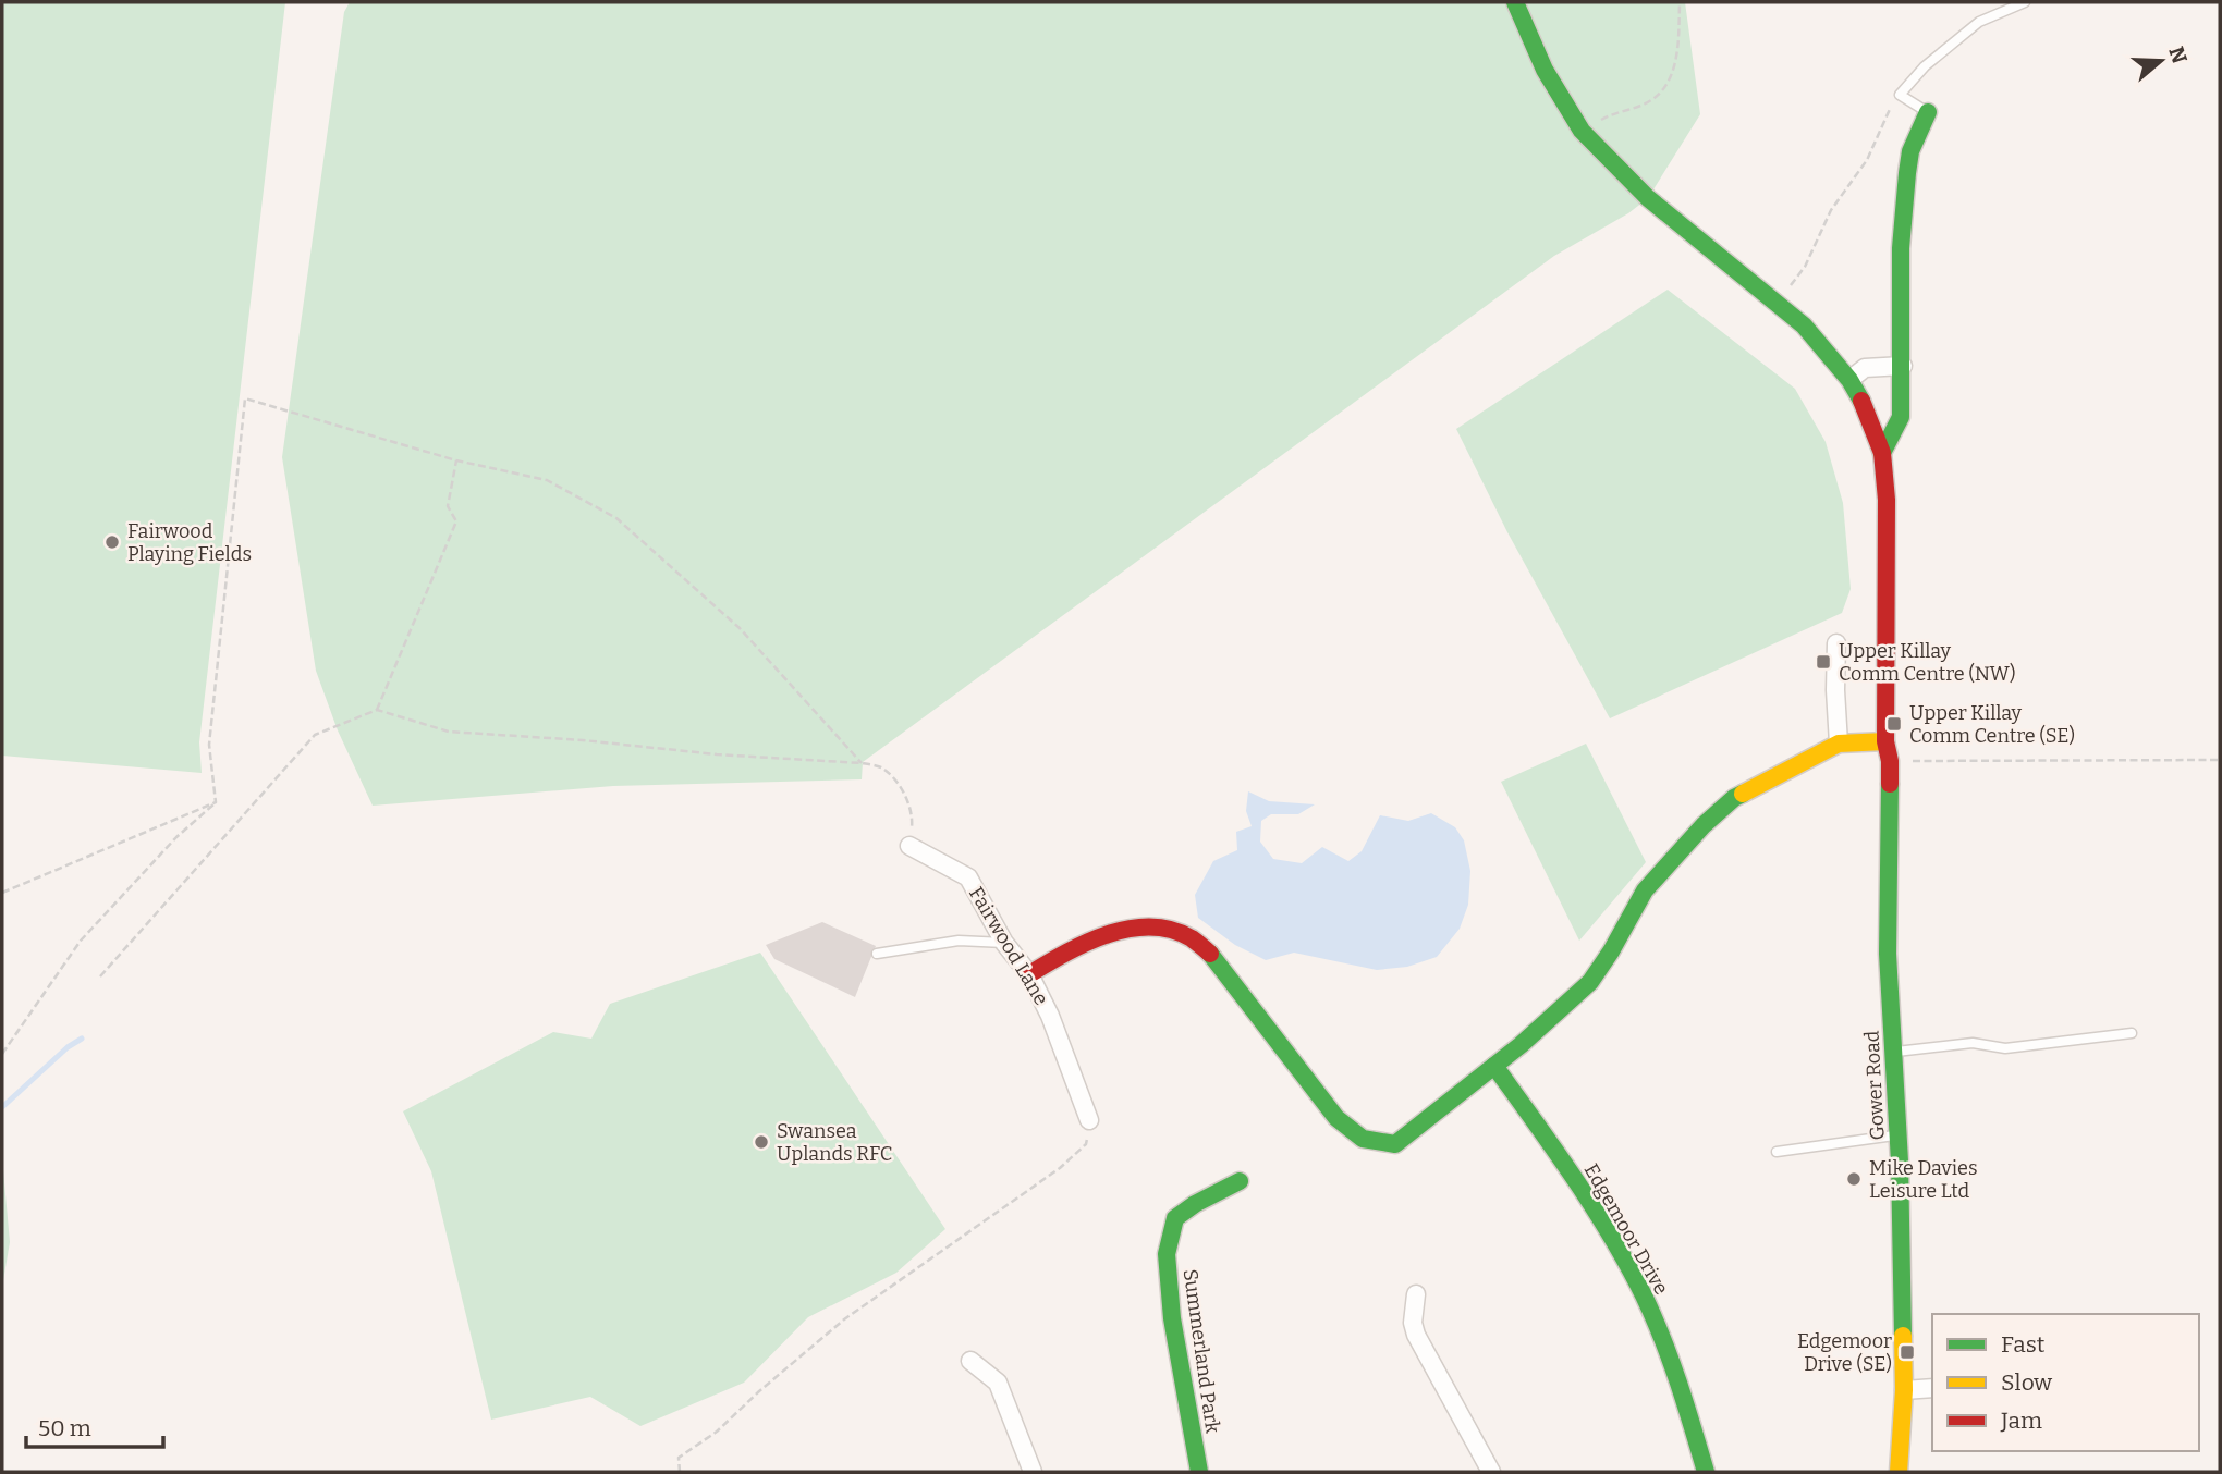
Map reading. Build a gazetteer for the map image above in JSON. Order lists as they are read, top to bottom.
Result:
{
  "streets": {
    "street": [
      "Fairwood Lane",
      "Gower Road",
      "Edgemoor Drive",
      "Summerland Park"
    ]
  },
  "places": {
    "other": ["Fairwood Playing Fields", "Swansea Uplands RFC", "Mike Davies Leisure Ltd"],
    "transit": ["Upper Killay Comm Centre (NW)", "Upper Killay Comm Centre (SE)", "Edgemoor Drive (SE)"]
  },
  "legend": ["Fast", "Slow", "Jam"],
  "scale_bar": "50 m",
  "north": "right"
}
